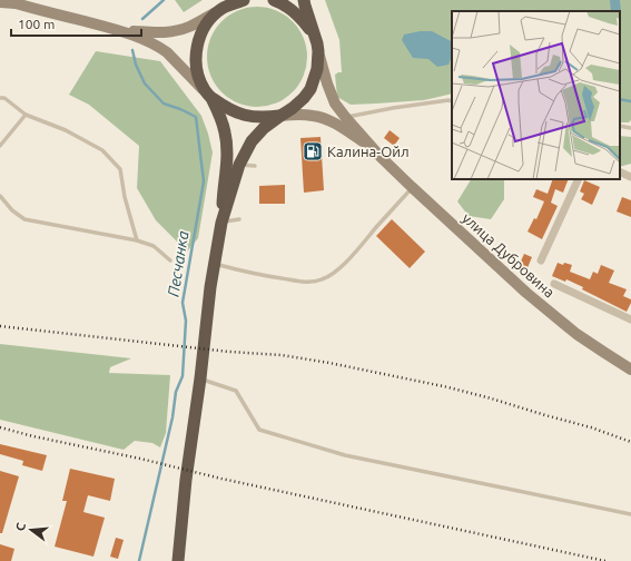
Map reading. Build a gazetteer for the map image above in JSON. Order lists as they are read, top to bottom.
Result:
{
  "streets": {
    "main road": ["улица Дубровина"]
  },
  "water": ["Песчанка"],
  "places": {
    "fuel station": ["Калина-Ойл"]
  },
  "scale_bar": "100 m",
  "north": "left"
}
